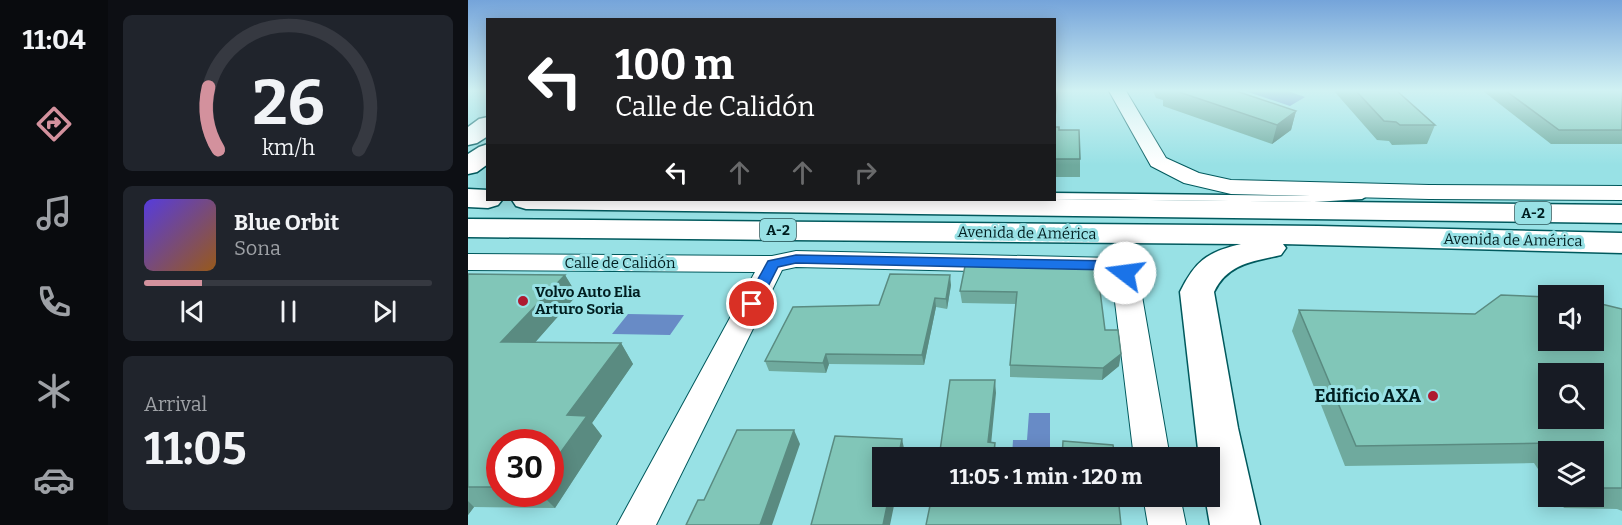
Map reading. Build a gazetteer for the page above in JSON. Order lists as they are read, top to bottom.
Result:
{
  "streets": {
    "main road": ["A-2", "Avenida de América"],
    "street": ["Calle de Calidón"]
  },
  "places": ["Volvo Auto Elia Arturo Soria", "Edificio AXA"],
  "page": {
    "tabs": "11:04",
    "turn": ["100 m", "Calle de Calidón"],
    "song": ["Blue Orbit", "Sona"],
    "tile": ["Arrival", "11:05"],
    "limit": "30",
    "trip": "11:05 · 1 min · 120 m",
    "gauge": ["26", "km/h"]
  }
}
